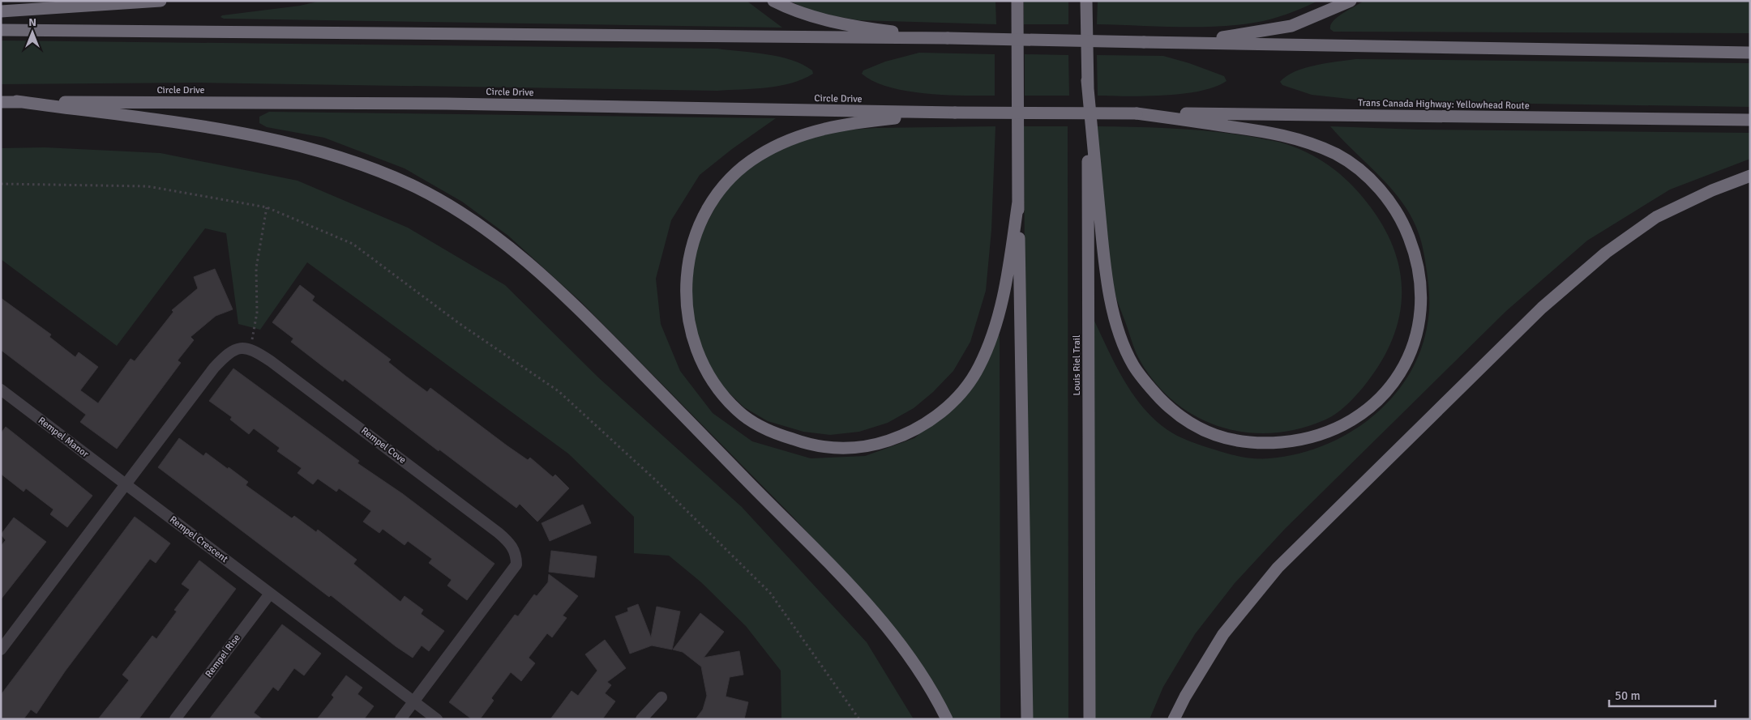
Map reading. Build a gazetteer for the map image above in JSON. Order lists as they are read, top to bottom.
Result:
{
  "streets": {
    "highway": ["Circle Drive", "Trans Canada Highway: Yellowhead Route", "Louis Riel Trail"],
    "street": [
      "Rempel Manor",
      "Rempel Cove",
      "Rempel Crescent",
      "Rempel Rise"
    ]
  },
  "crossings": [
    ["Circle Drive", "Trans Canada Highway: Yellowhead Route"],
    ["Rempel Manor", "Rempel Cove"],
    ["Rempel Manor", "Rempel Crescent"],
    ["Rempel Cove", "Rempel Crescent"],
    ["Rempel Crescent", "Rempel Rise"]
  ],
  "scale_bar": "50 m",
  "north": "top"
}
